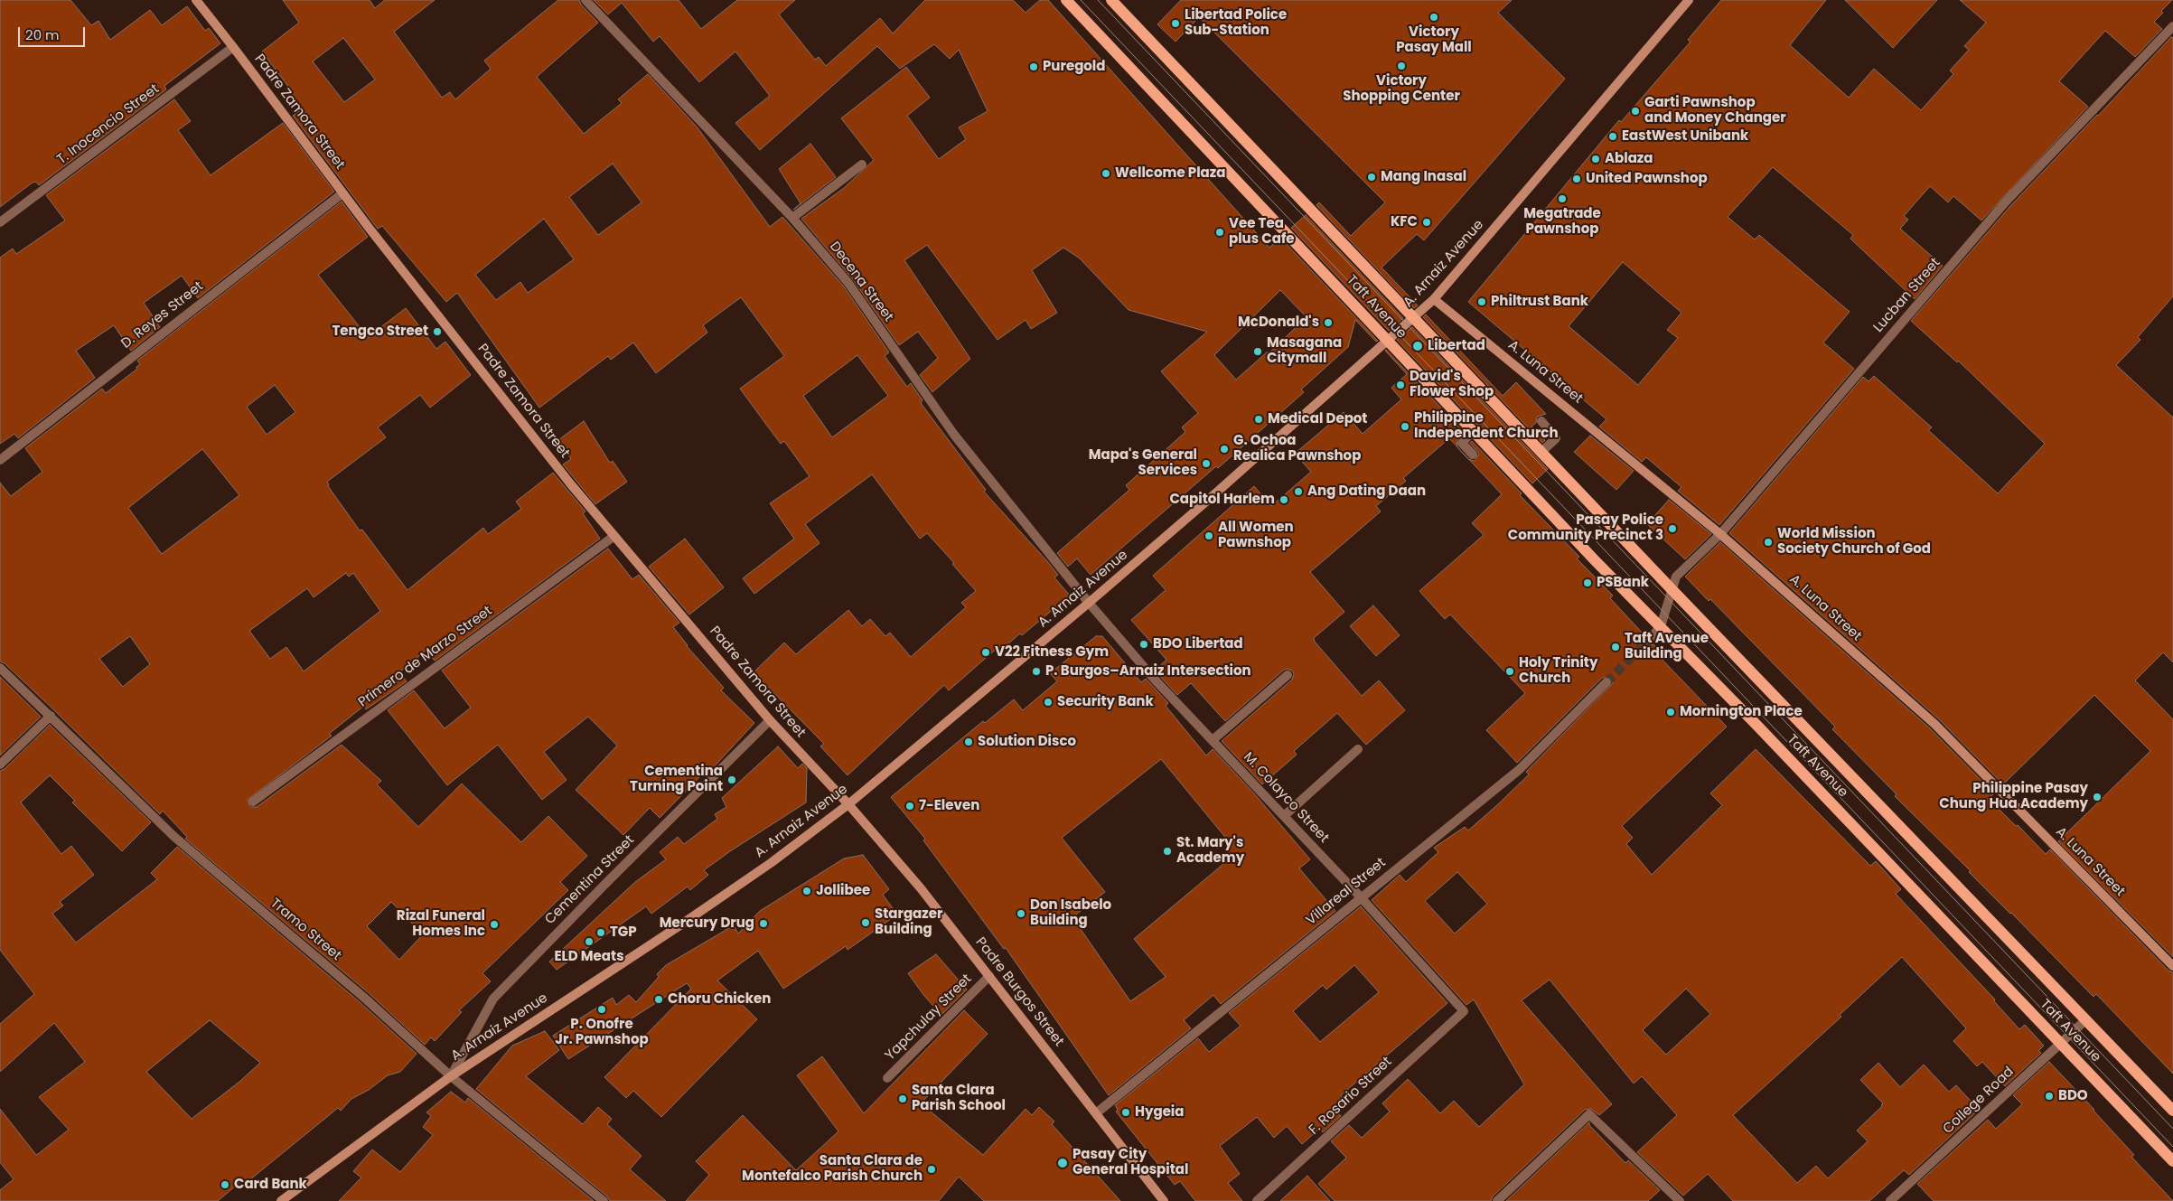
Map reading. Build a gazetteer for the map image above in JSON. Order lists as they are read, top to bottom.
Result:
{
  "streets": {
    "main road": ["Taft Avenue"],
    "street": [
      "Padre Zamora Street",
      "T. Inocencio Street",
      "A. Arnaiz Avenue",
      "Decena Street",
      "Lucban Street",
      "D. Reyes Street",
      "A. Luna Street",
      "Primero de Marzo Street",
      "M. Colayco Street",
      "Cementina Street",
      "Villareal Street",
      "Tramo Street",
      "Padre Burgos Street",
      "Yapchulay Street",
      "F. Rosario Street",
      "College Road"
    ]
  },
  "crossings": [
    ["Padre Zamora Street", "T. Inocencio Street"],
    ["Padre Zamora Street", "A. Arnaiz Avenue"],
    ["Padre Zamora Street", "D. Reyes Street"],
    ["Padre Zamora Street", "Primero de Marzo Street"],
    ["Padre Zamora Street", "Cementina Street"],
    ["Padre Zamora Street", "Padre Burgos Street"],
    ["A. Arnaiz Avenue", "Decena Street"],
    ["A. Arnaiz Avenue", "Taft Avenue"],
    ["A. Arnaiz Avenue", "A. Luna Street"],
    ["A. Arnaiz Avenue", "M. Colayco Street"],
    ["A. Arnaiz Avenue", "Cementina Street"],
    ["A. Arnaiz Avenue", "Tramo Street"],
    ["A. Arnaiz Avenue", "Padre Burgos Street"],
    ["Decena Street", "M. Colayco Street"],
    ["Lucban Street", "Taft Avenue"],
    ["Lucban Street", "A. Luna Street"],
    ["Taft Avenue", "College Road"],
    ["M. Colayco Street", "Villareal Street"],
    ["M. Colayco Street", "F. Rosario Street"],
    ["Cementina Street", "Tramo Street"],
    ["Villareal Street", "Padre Burgos Street"],
    ["Padre Burgos Street", "Yapchulay Street"]
  ],
  "places": [
    "Victory Pasay Mall",
    "Libertad Police Sub-Station",
    "Victory Shopping Center",
    "Puregold",
    "Garti Pawnshop and Money Changer",
    "EastWest Unibank",
    "Ablaza",
    "Wellcome Plaza",
    "Mang Inasal",
    "United Pawnshop",
    "Megatrade Pawnshop",
    "KFC",
    "Vee Tea plus Cafe",
    "Philtrust Bank",
    "McDonald's",
    "Tengco Street",
    "Libertad",
    "Masagana Citymall",
    "David's Flower Shop",
    "Medical Depot",
    "Philippine Independent Church",
    "G. Ochoa Realica Pawnshop",
    "Mapa's General Services",
    "Ang Dating Daan",
    "Capitol Harlem",
    "Pasay Police Community Precinct 3",
    "All Women Pawnshop",
    "World Mission Society Church of God",
    "PSBank",
    "BDO Libertad",
    "Taft Avenue Building",
    "V22 Fitness Gym",
    "P. Burgos–Arnaiz Intersection",
    "Holy Trinity Church",
    "Security Bank",
    "Mornington Place",
    "Solution Disco",
    "Cementina Turning Point",
    "Philippine Pasay Chung Hua Academy",
    "7-Eleven",
    "St. Mary's Academy",
    "Jollibee",
    "Don Isabelo Building",
    "Stargazer Building",
    "Mercury Drug",
    "Rizal Funeral Homes Inc",
    "TGP",
    "ELD Meats",
    "Choru Chicken",
    "P. Onofre Jr. Pawnshop",
    "BDO",
    "Santa Clara Parish School",
    "Hygeia",
    "Pasay City General Hospital",
    "Santa Clara de Montefalco Parish Church",
    "Card Bank"
  ],
  "scale_bar": "20 m"
}
